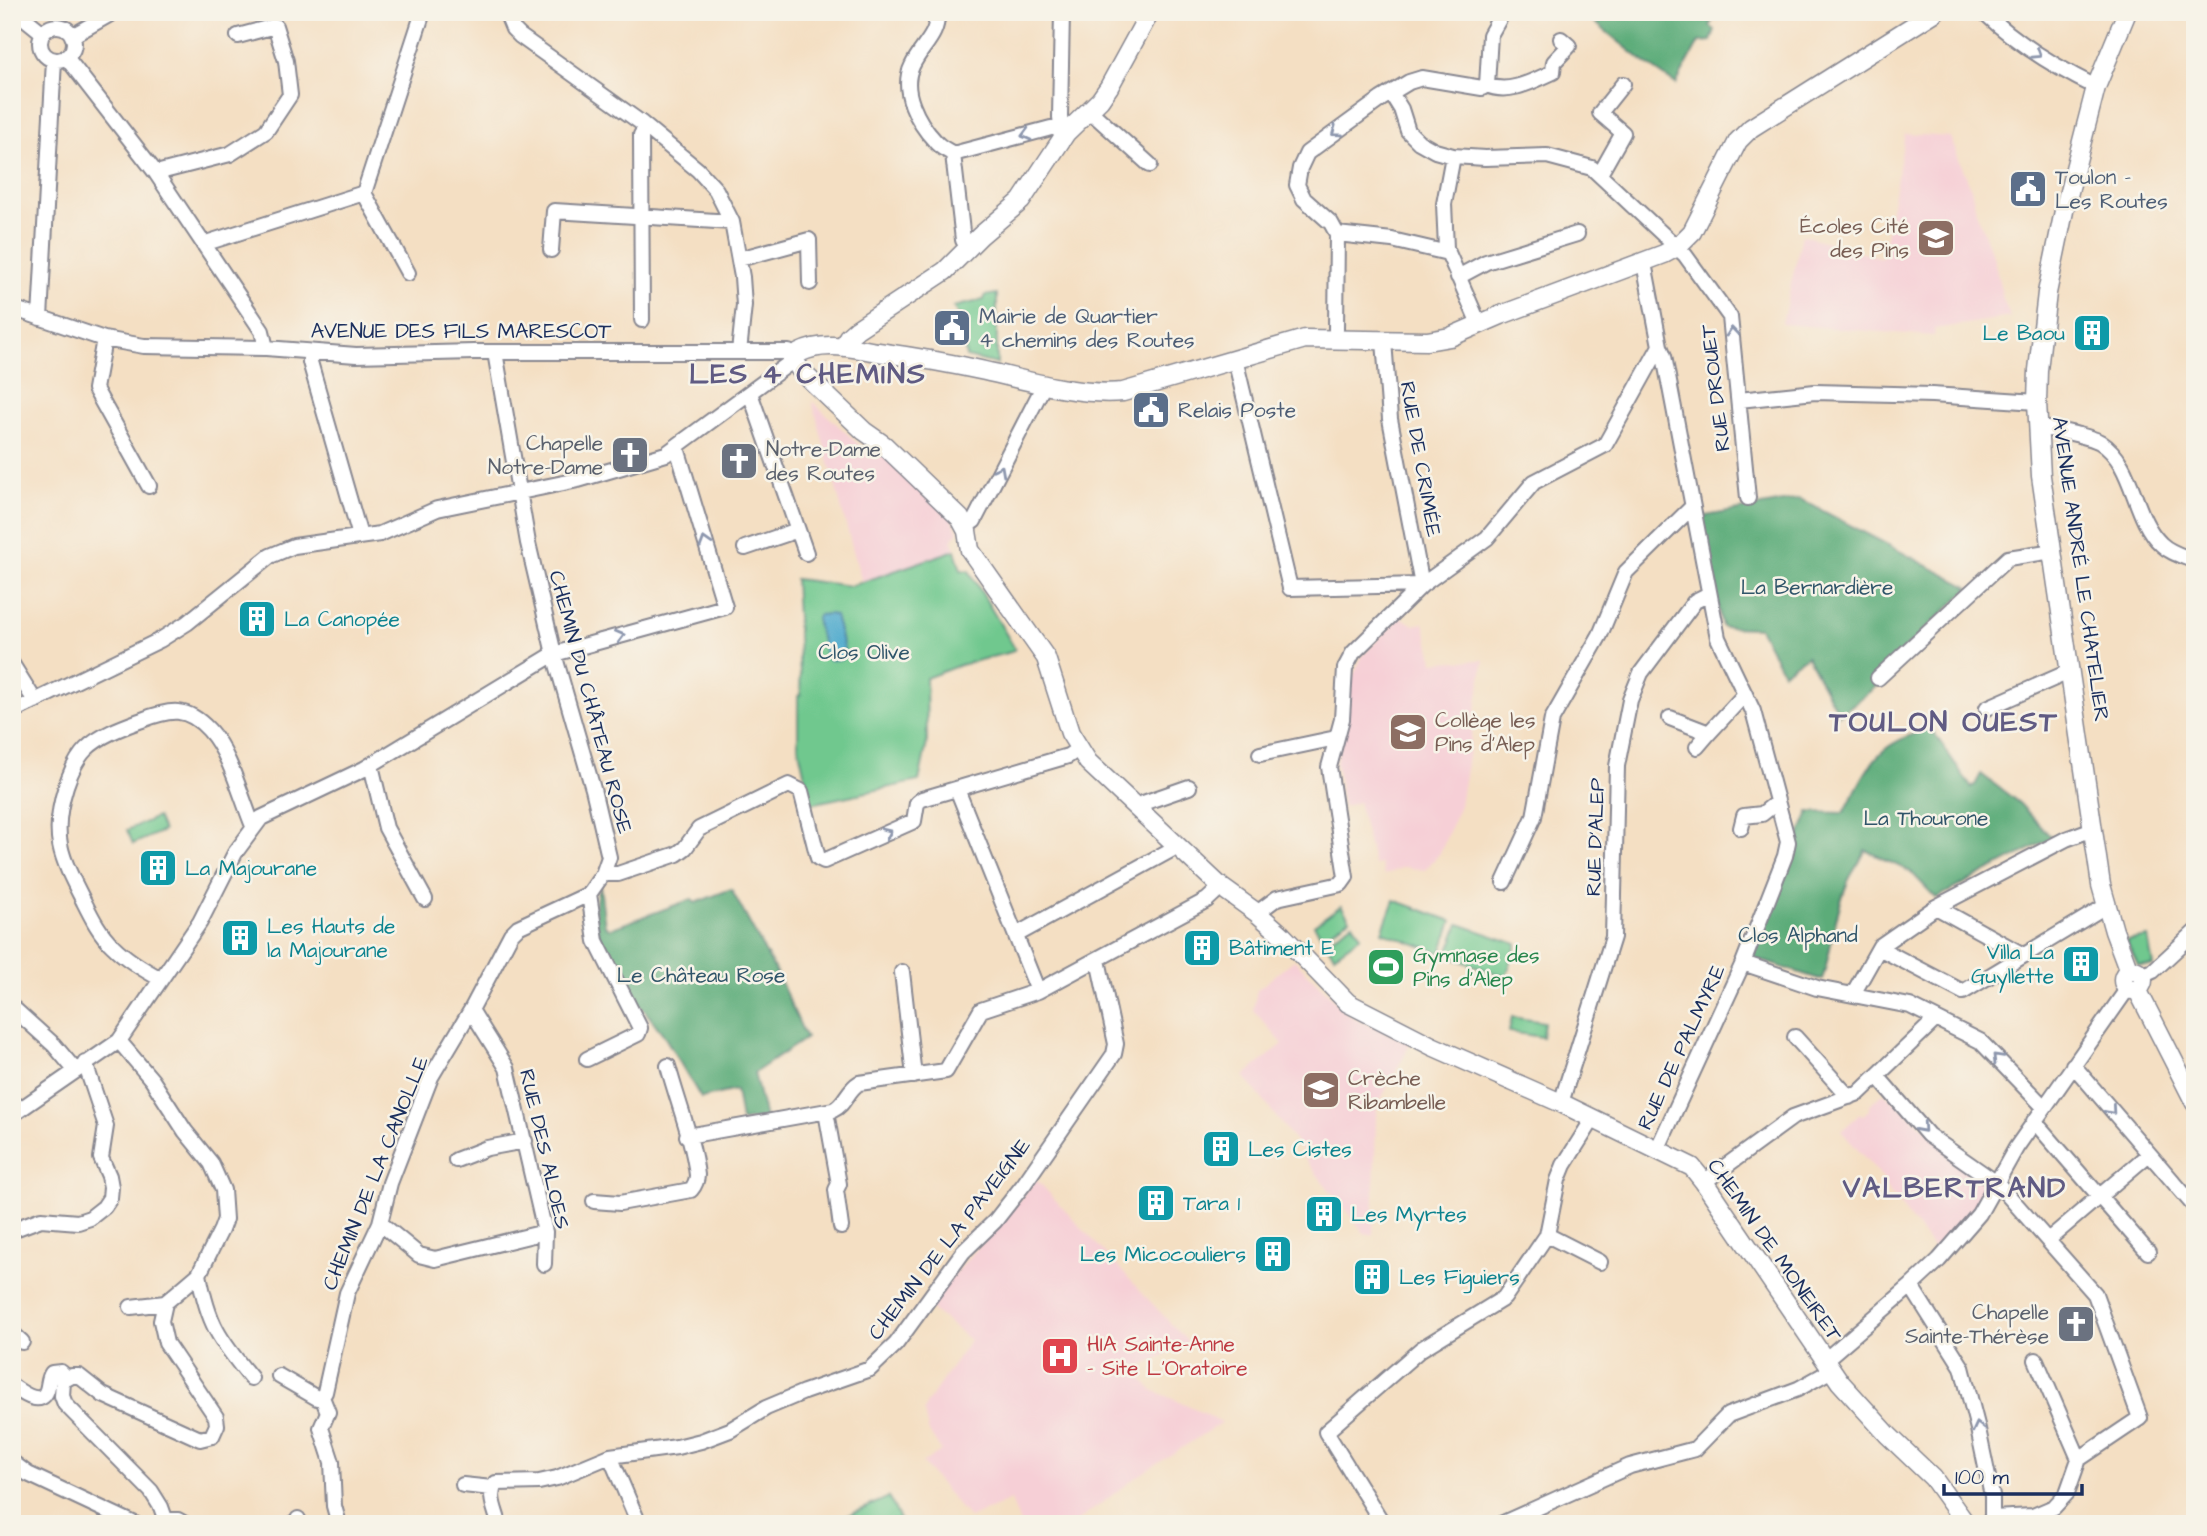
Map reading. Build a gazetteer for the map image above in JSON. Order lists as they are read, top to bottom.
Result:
{
  "streets": {
    "main road": ["AVENUE ANDRÉ LE CHATELIER", "CHEMIN DE MONEIRET"],
    "street": [
      "AVENUE DES FILS MARESCOT",
      "RUE DROUET",
      "RUE DE CRIMÉE",
      "CHEMIN DU CHÂTEAU ROSE",
      "RUE D'ALEP",
      "RUE DE PALMYRE",
      "RUE DES ALOES",
      "CHEMIN DE LA CANOLLE",
      "CHEMIN DE LA PAVEIGNE"
    ]
  },
  "crossings": [
    ["AVENUE DES FILS MARESCOT", "CHEMIN DU CHÂTEAU ROSE"],
    ["RUE D'ALEP", "RUE DE PALMYRE"],
    ["RUE D'ALEP", "CHEMIN DE MONEIRET"],
    ["RUE DE PALMYRE", "CHEMIN DE MONEIRET"],
    ["RUE DES ALOES", "CHEMIN DE LA CANOLLE"]
  ],
  "districts": ["LES 4 CHEMINS", "TOULON OUEST", "VALBERTRAND"],
  "parks": [
    "La Bernardière",
    "Clos Olive",
    "La Thourone",
    "Clos Alphand",
    "Le Château Rose"
  ],
  "places": {
    "public building": ["Toulon - Les Routes", "Mairie de Quartier 4 chemins des Routes", "Relais Poste"],
    "school or university": ["Écoles Cité des Pins", "Collège les Pins d'Alep", "Crèche Ribambelle"],
    "building": [
      "Le Baou",
      "La Canopée",
      "La Majourane",
      "Les Hauts de la Majourane",
      "Bâtiment E",
      "Villa La Guyllette",
      "Les Cistes",
      "Tara 1",
      "Les Myrtes",
      "Les Micocouliers",
      "Les Figuiers"
    ],
    "church": ["Chapelle Notre-Dame", "Notre-Dame des Routes", "Chapelle Sainte-Thérèse"],
    "sports": ["Gymnase des Pins d'Alep"],
    "hospital": ["HIA Sainte-Anne - Site L'Oratoire"]
  },
  "scale_bar": "100 m"
}
